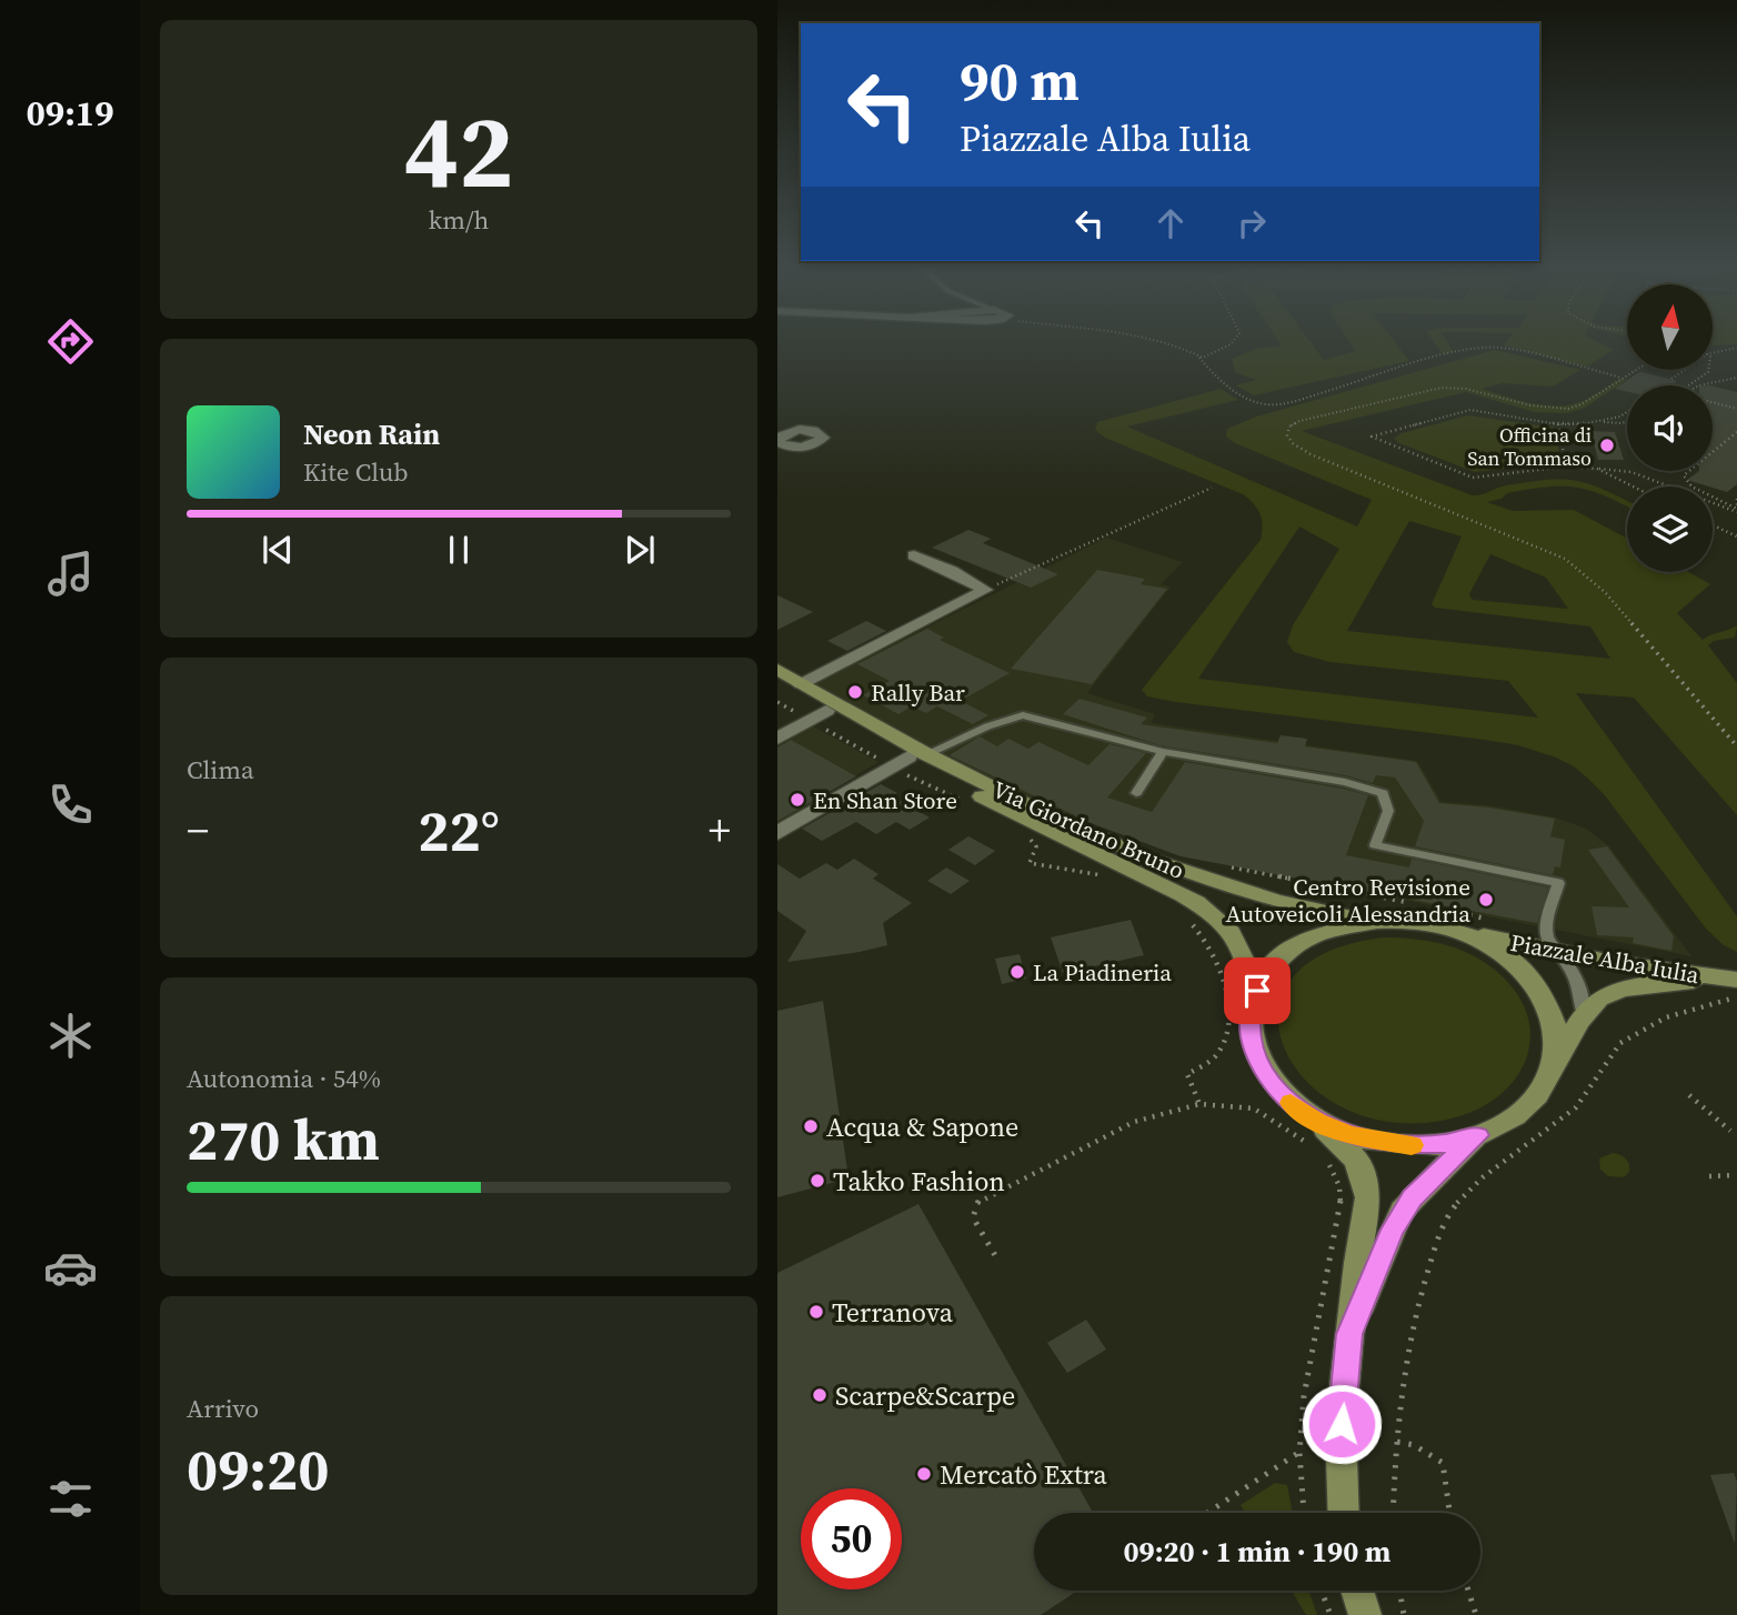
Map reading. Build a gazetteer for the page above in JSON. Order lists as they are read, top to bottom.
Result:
{
  "streets": {
    "main road": ["Via Giordano Bruno", "Piazzale Alba Iulia"]
  },
  "crossings": [
    ["Via Giordano Bruno", "Piazzale Alba Iulia"]
  ],
  "places": [
    "Officina di San Tommaso",
    "Rally Bar",
    "En Shan Store",
    "Centro Revisione Autoveicoli Alessandria",
    "La Piadineria",
    "Acqua & Sapone",
    "Takko Fashion",
    "Terranova",
    "Scarpe&Scarpe",
    "Mercatò Extra"
  ],
  "north": "top",
  "page": {
    "tabs": "09:19",
    "tile": [
      ["42", "km/h"],
      "Clima",
      ["Autonomia · 54%", "270 km"],
      ["Arrivo", "09:20"]
    ],
    "turn": ["90 m", "Piazzale Alba Iulia"],
    "song": ["Neon Rain", "Kite Club"],
    "heat": ["−", "22°", "+"],
    "limit": "50",
    "trip": "09:20 · 1 min · 190 m"
  }
}
